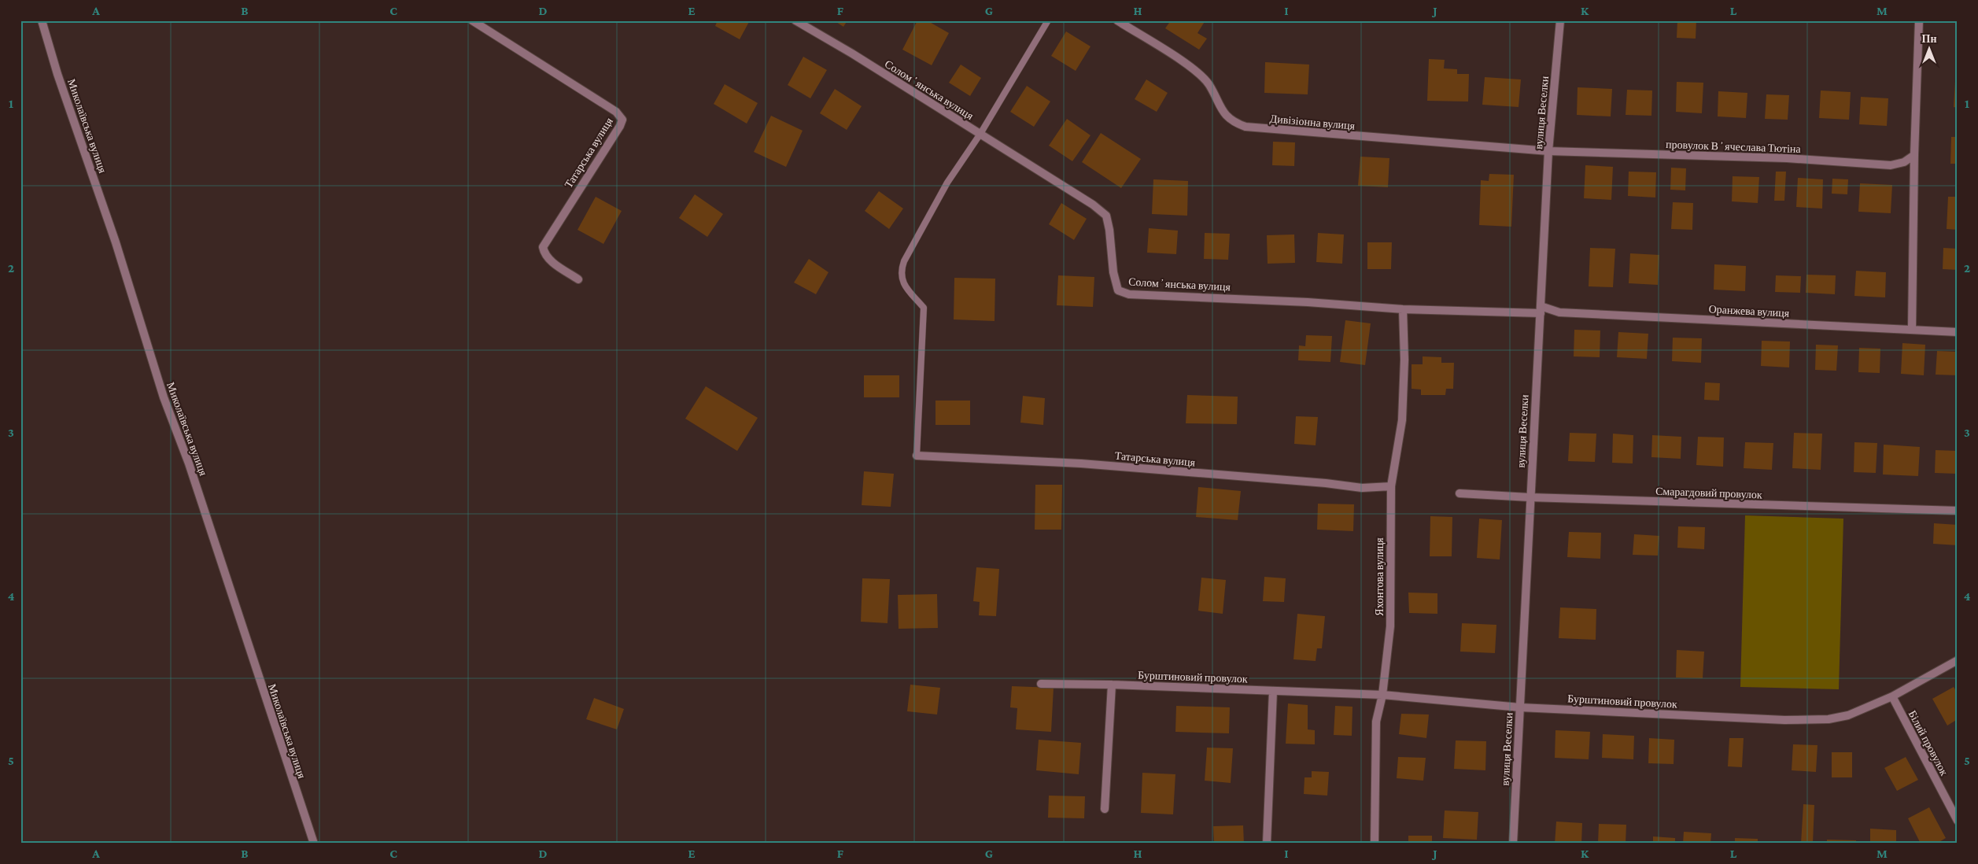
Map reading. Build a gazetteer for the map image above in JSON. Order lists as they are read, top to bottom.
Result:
{
  "streets": {
    "street": [
      "Соломʼянська вулиця",
      "вулиця Веселки",
      "Дивізіонна вулиця",
      "Миколаївська вулиця",
      "провулок Вʼячеслава Тютіна",
      "Татарська вулиця",
      "Оранжева вулиця",
      "Смарагдовий провулок",
      "Яхонтова вулиця",
      "Бурштиновий провулок",
      "Білий провулок"
    ]
  },
  "crossings": [
    ["Соломʼянська вулиця", "вулиця Веселки"],
    ["Соломʼянська вулиця", "Оранжева вулиця"],
    ["Соломʼянська вулиця", "Яхонтова вулиця"],
    ["вулиця Веселки", "Дивізіонна вулиця"],
    ["вулиця Веселки", "провулок Вʼячеслава Тютіна"],
    ["вулиця Веселки", "Оранжева вулиця"],
    ["вулиця Веселки", "Смарагдовий провулок"],
    ["вулиця Веселки", "Бурштиновий провулок"],
    ["Дивізіонна вулиця", "провулок Вʼячеслава Тютіна"],
    ["Татарська вулиця", "Яхонтова вулиця"],
    ["Яхонтова вулиця", "Бурштиновий провулок"],
    ["Бурштиновий провулок", "Білий провулок"]
  ],
  "north": "top",
  "grid": {
    "columns": [
      "A",
      "B",
      "C",
      "D",
      "E",
      "F",
      "G",
      "H",
      "I",
      "J",
      "K",
      "L",
      "M"
    ],
    "rows": [
      "1",
      "2",
      "3",
      "4",
      "5"
    ]
  }
}
